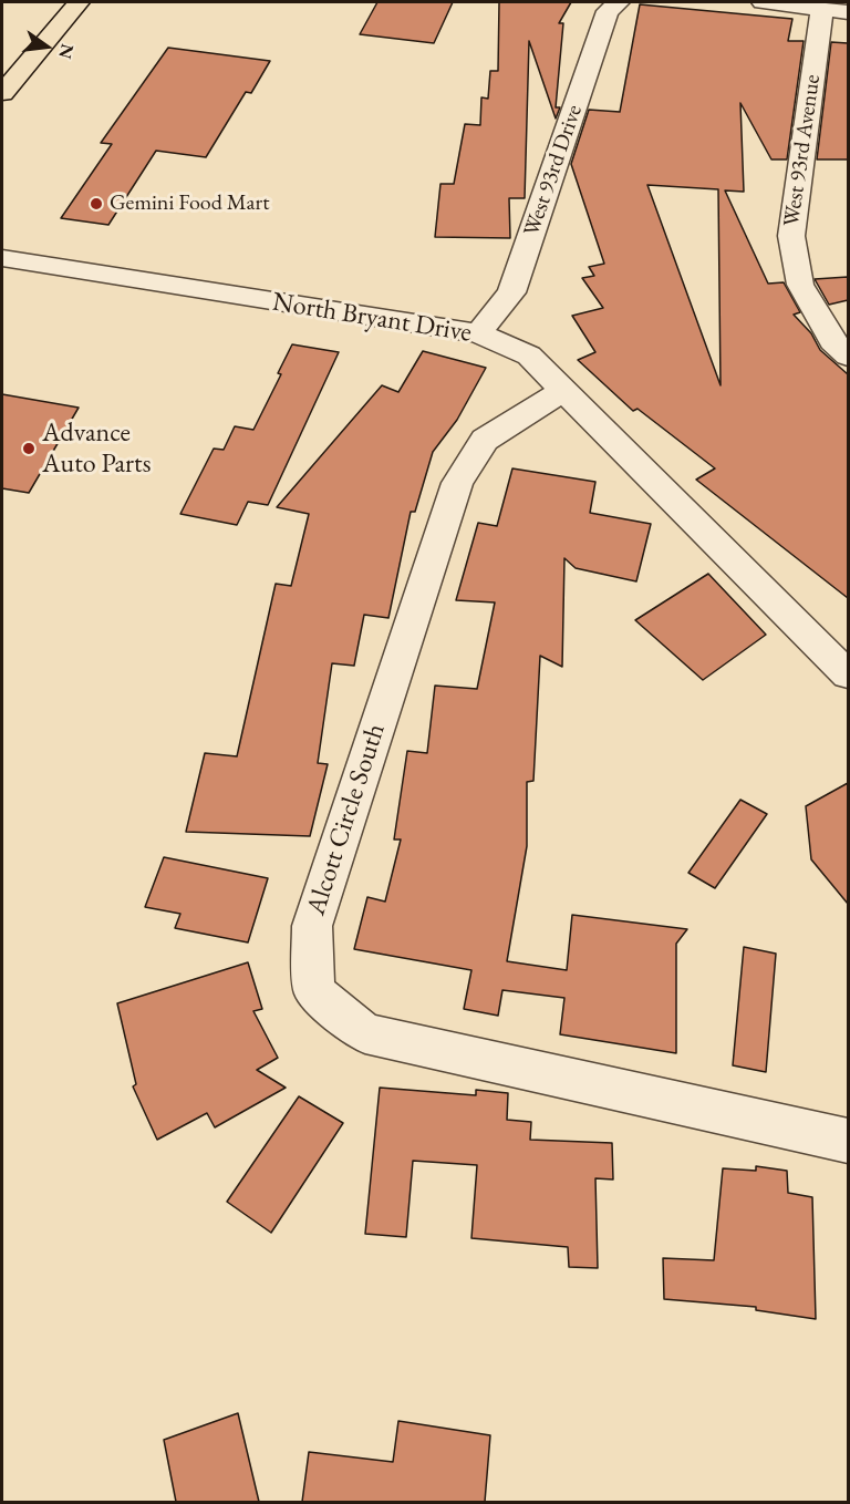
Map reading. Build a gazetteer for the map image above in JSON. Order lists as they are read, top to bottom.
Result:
{
  "streets": {
    "street": [
      "West 93rd Avenue",
      "West 93rd Drive",
      "North Bryant Drive",
      "Alcott Circle South"
    ]
  },
  "crossings": [
    ["West 93rd Drive", "North Bryant Drive"],
    ["North Bryant Drive", "Alcott Circle South"]
  ],
  "places": ["Gemini Food Mart", "Advance Auto Parts"],
  "north": "right"
}
